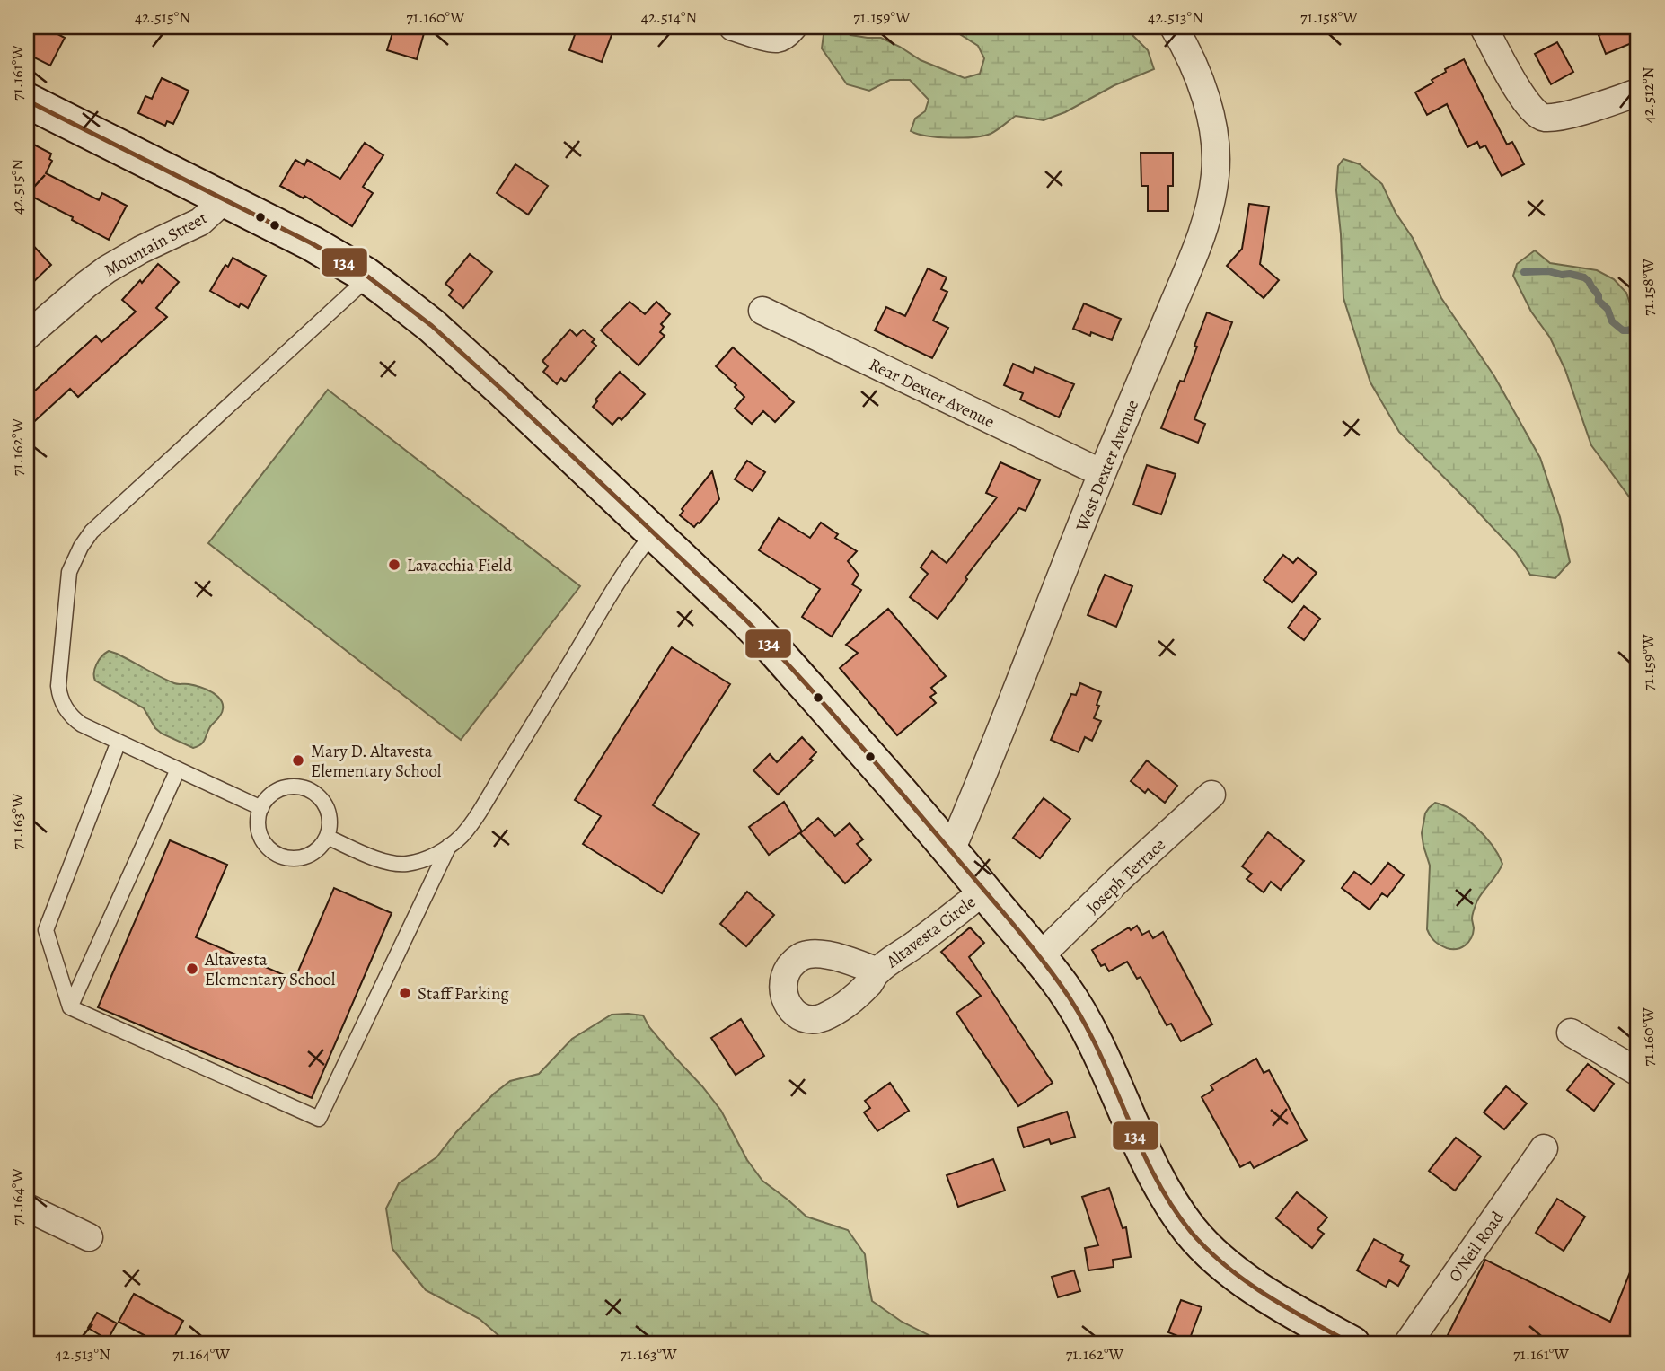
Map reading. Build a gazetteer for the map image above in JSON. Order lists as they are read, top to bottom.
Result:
{
  "streets": {
    "street": [
      "Mountain Street",
      "Rear Dexter Avenue",
      "West Dexter Avenue",
      "Joseph Terrace",
      "Altavesta Circle",
      "O'Neil Road"
    ]
  },
  "crossings": [
    ["Rear Dexter Avenue", "West Dexter Avenue"]
  ],
  "places": [
    "Lavacchia Field",
    "Mary D. Altavesta Elementary School",
    "Altavesta Elementary School",
    "Staff Parking"
  ],
  "lines": ["transit line 134"],
  "coordinates": [
    "42.515°N",
    "71.160°W",
    "42.514°N",
    "71.159°W",
    "42.513°N",
    "71.158°W",
    "71.161°W",
    "42.512°N",
    "71.162°W",
    "71.163°W",
    "71.164°W"
  ]
}
